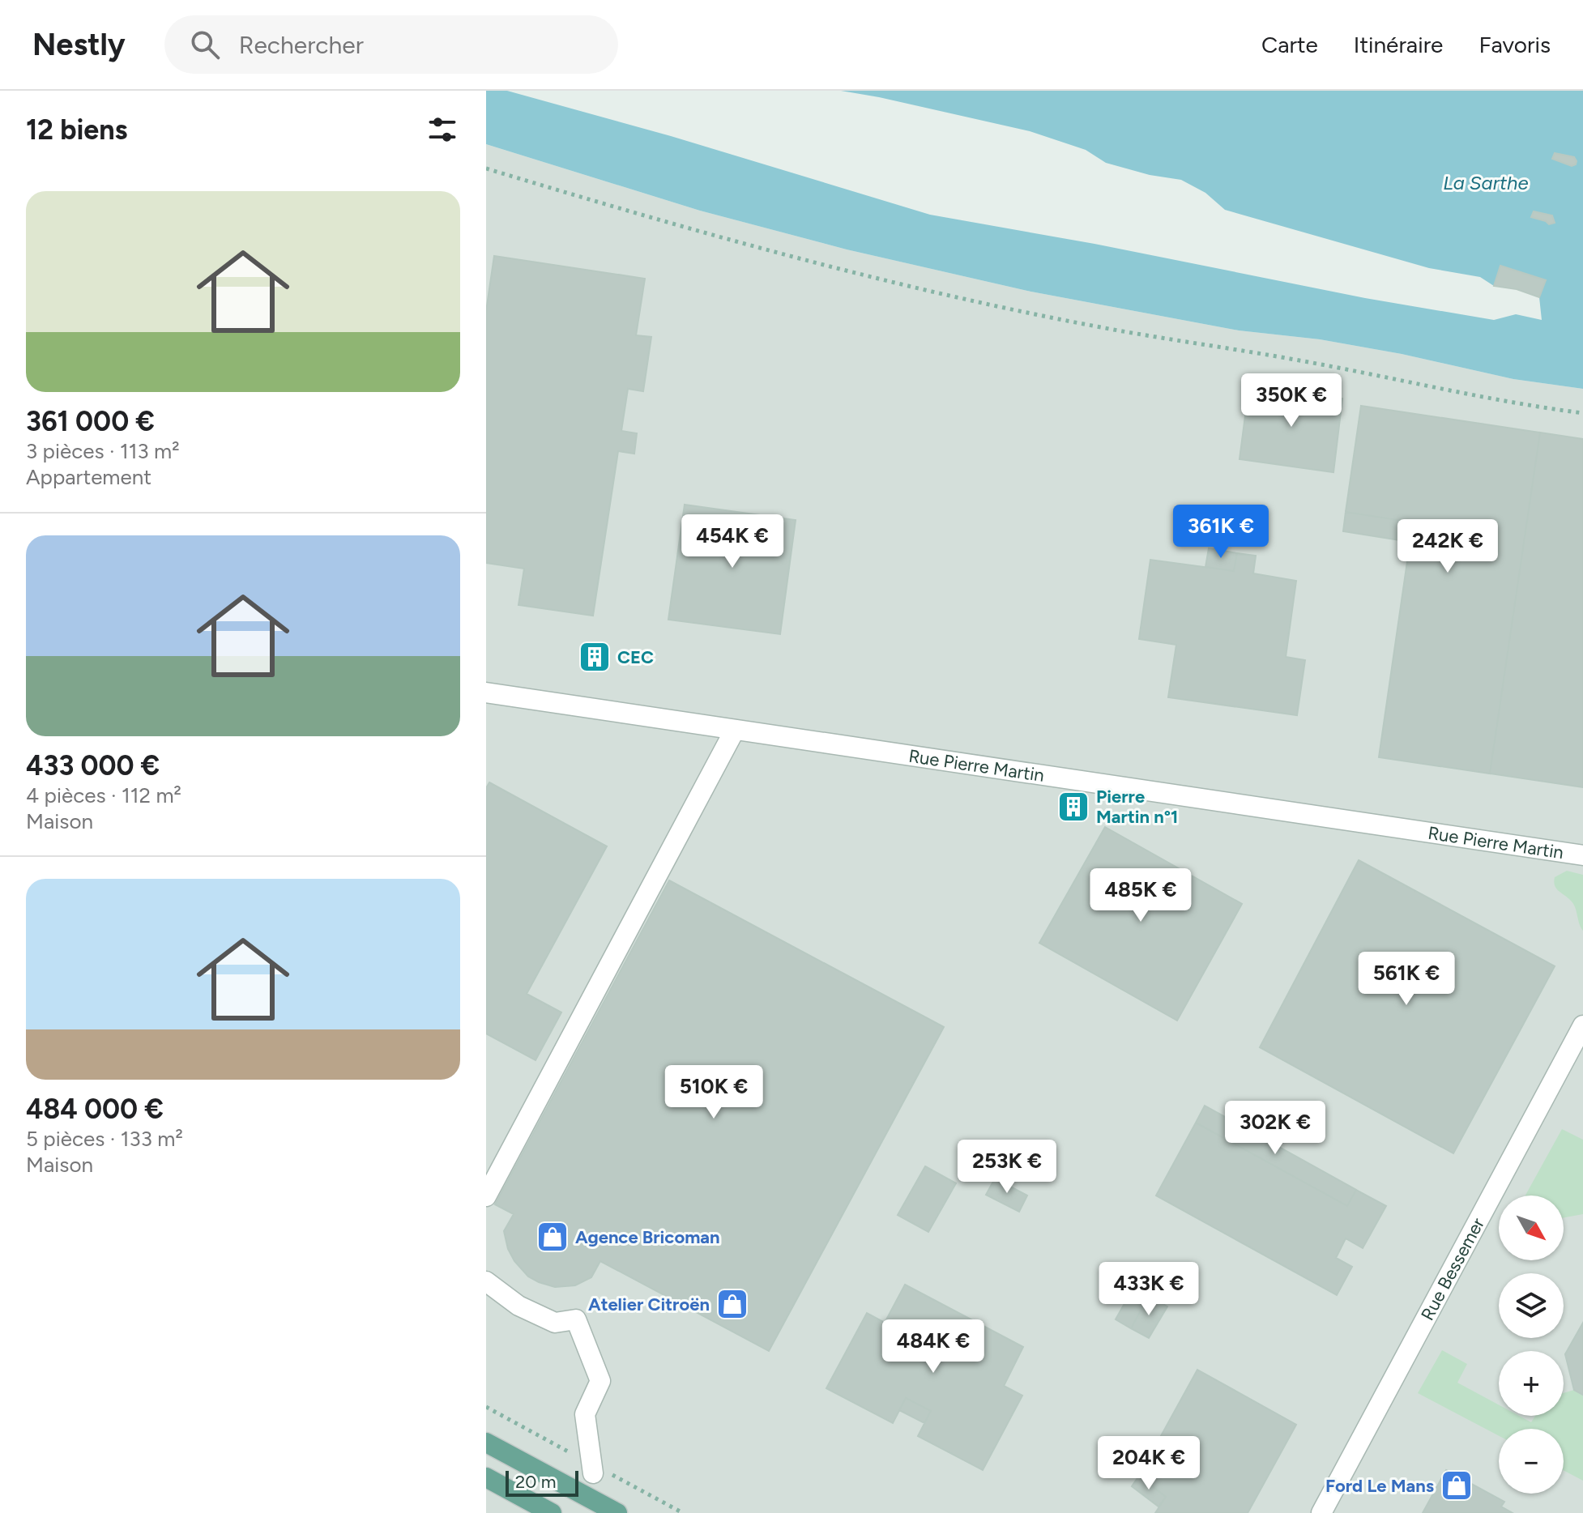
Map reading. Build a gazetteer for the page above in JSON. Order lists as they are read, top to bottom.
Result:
{
  "streets": {
    "street": ["Rue Pierre Martin", "Rue Bessemer"]
  },
  "water": ["La Sarthe"],
  "places": {
    "building": ["CEC", "Pierre Martin n°1"],
    "shop": ["Agence Bricoman", "Atelier Citroën", "Ford Le Mans"]
  },
  "scale_bar": "20 m",
  "north": "bottom right",
  "page": {
    "header": "Nestly",
    "search": "Rechercher",
    "nav": ["Carte", "Itinéraire", "Favoris"],
    "heading": "12 biens",
    "list": [
      {
        "name": "361 000 €",
        "note": "3 pièces · 113 m² · Appartement"
      },
      {
        "name": "433 000 €",
        "note": "4 pièces · 112 m² · Maison"
      },
      {
        "name": "484 000 €",
        "note": "5 pièces · 133 m² · Maison"
      }
    ],
    "price": [
      "350K €",
      "361K €",
      "454K €",
      "242K €",
      "485K €",
      "561K €",
      "510K €",
      "302K €",
      "253K €",
      "433K €",
      "484K €",
      "204K €"
    ],
    "map_buttons": ["+", "−"],
    "scale": "20 m"
  }
}
